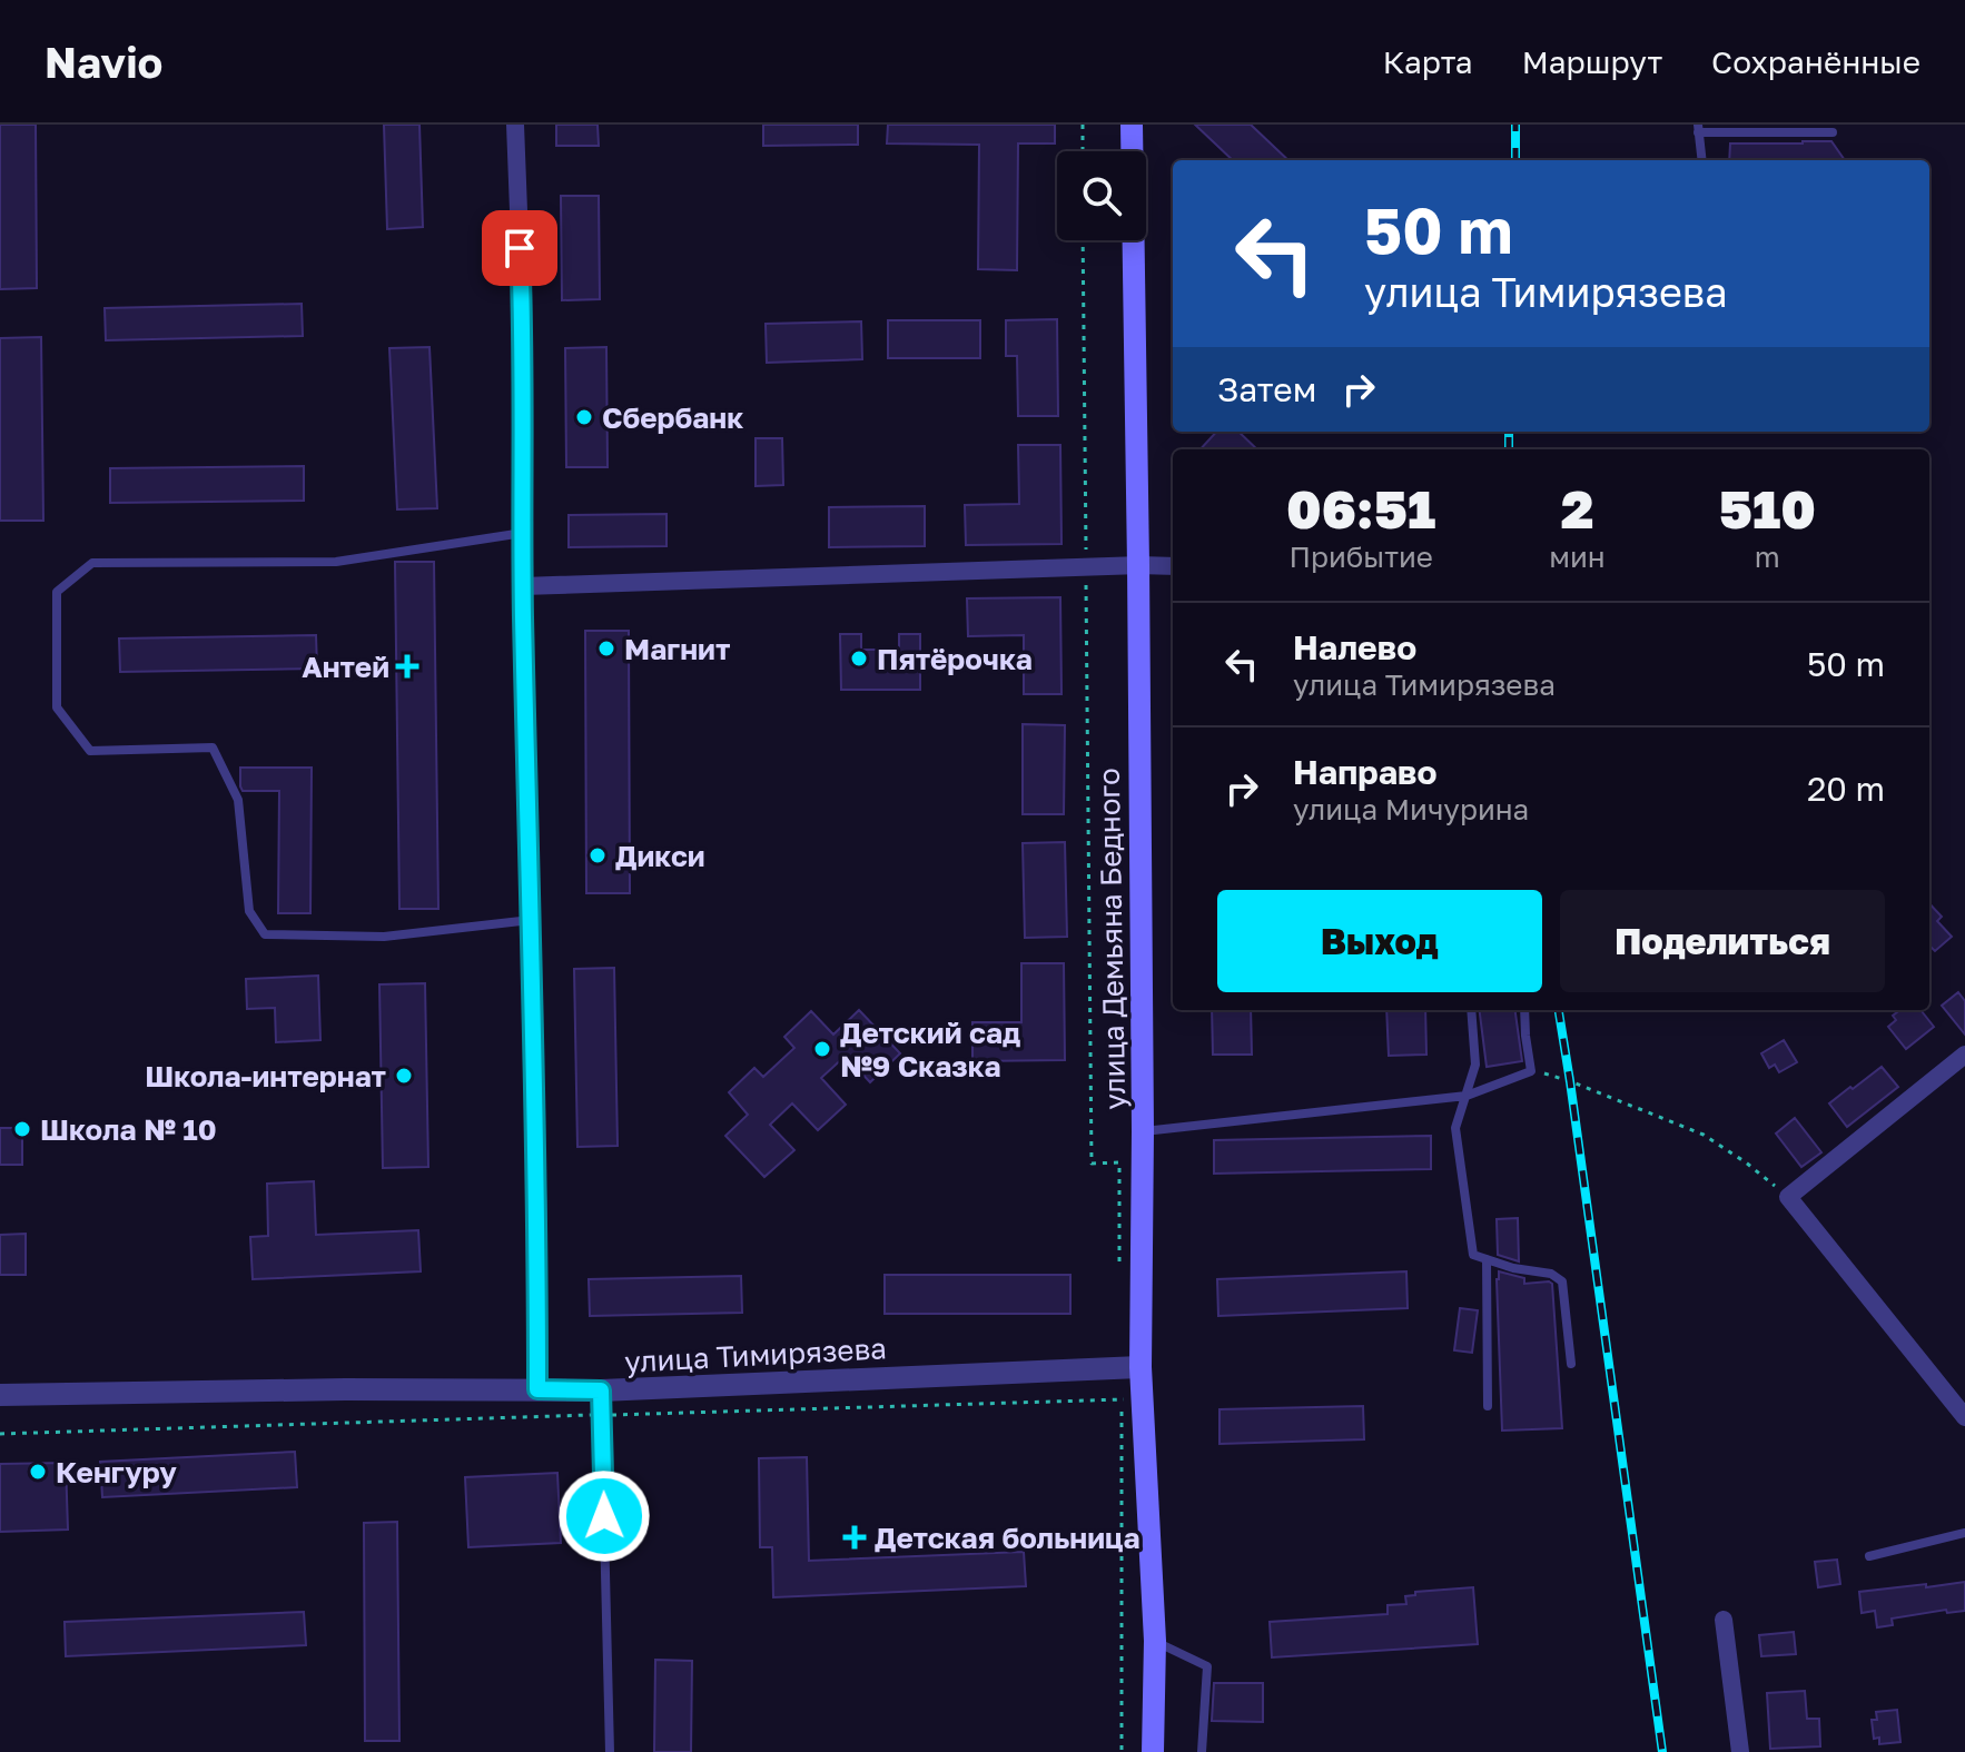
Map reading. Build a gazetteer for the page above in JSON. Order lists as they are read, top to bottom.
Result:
{
  "streets": {
    "main road": ["улица Демьяна Бедного"],
    "street": ["улица Тимирязева"]
  },
  "crossings": [
    ["улица Демьяна Бедного", "улица Тимирязева"]
  ],
  "places": {
    "other": [
      "Сбербанк",
      "Магнит",
      "Пятёрочка",
      "Дикси",
      "Детский сад №9 Сказка",
      "Школа-интернат",
      "Школа № 10",
      "Кенгуру"
    ],
    "health": ["Антей", "Детская больница"]
  },
  "page": {
    "header": "Navio",
    "nav": ["Карта", "Маршрут", "Сохранённые"],
    "turn": ["50 m", "улица Тимирязева"],
    "then": "Затем",
    "eta": [
      "06:51",
      "Прибытие",
      "2",
      "мин",
      "510",
      "m"
    ],
    "list": [
      {
        "name": "Налево",
        "note": "улица Тимирязева",
        "value": "50 m"
      },
      {
        "name": "Направо",
        "note": "улица Мичурина",
        "value": "20 m"
      }
    ],
    "buttons": ["Выход", "Поделиться"]
  }
}
